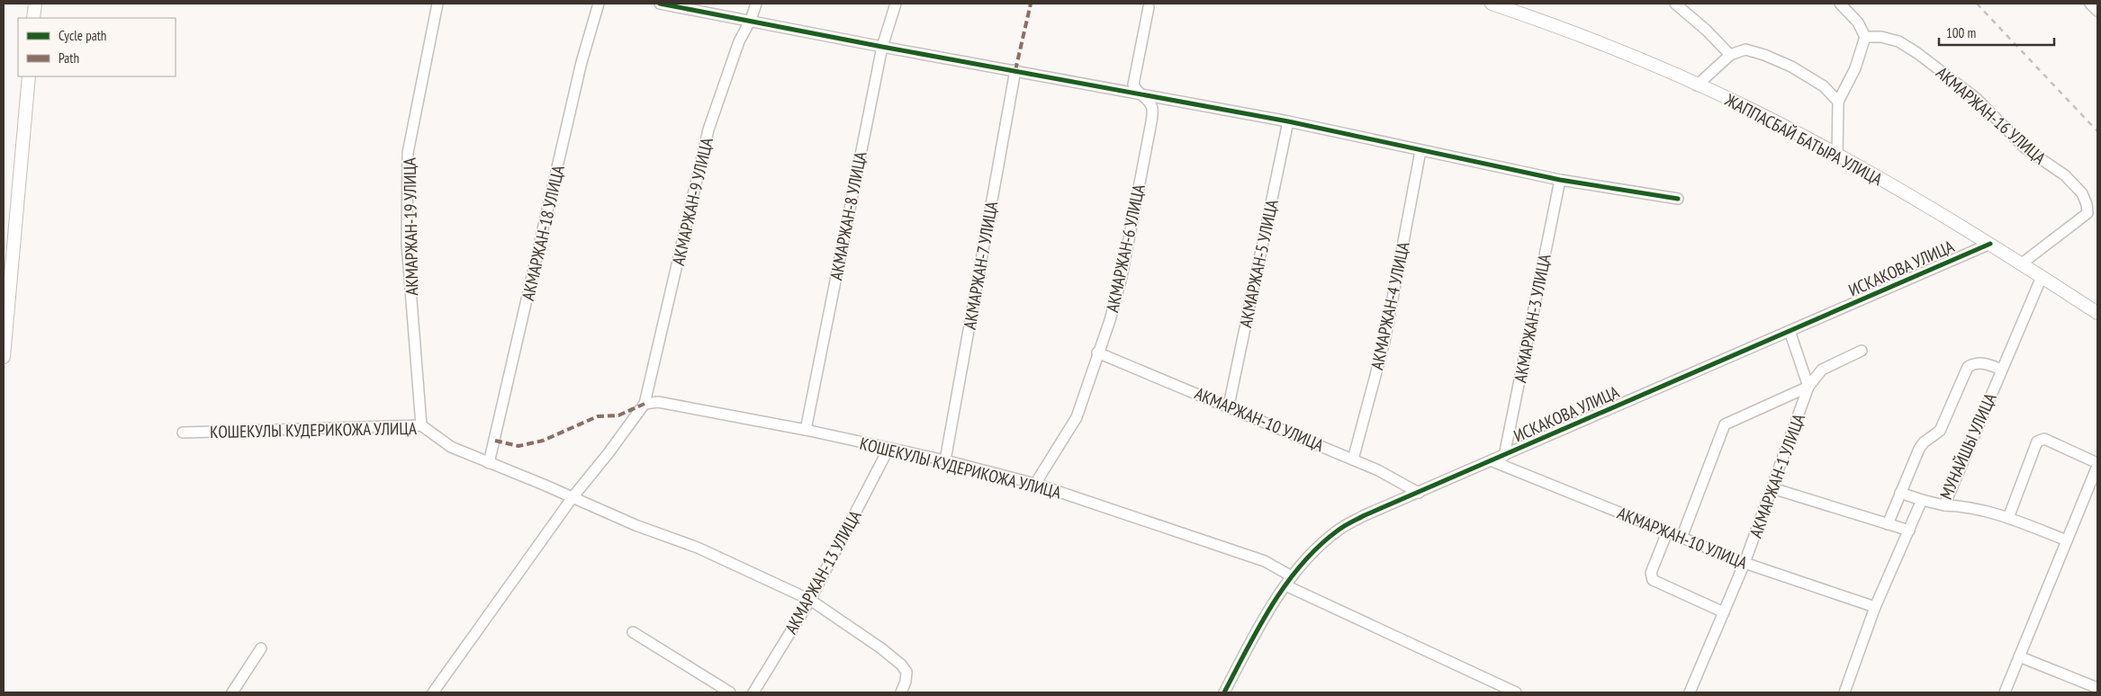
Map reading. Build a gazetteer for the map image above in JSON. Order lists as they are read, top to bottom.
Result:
{
  "streets": {
    "main road": ["ЖАППАСБАЙ БАТЫРА УЛИЦА"],
    "street": [
      "АКМАРЖАН-16 УЛИЦА",
      "АКМАРЖАН-9 УЛИЦА",
      "АКМАРЖАН-8 УЛИЦА",
      "АКМАРЖАН-19 УЛИЦА",
      "АКМАРЖАН-18 УЛИЦА",
      "АКМАРЖАН-6 УЛИЦА",
      "АКМАРЖАН-5 УЛИЦА",
      "АКМАРЖАН-7 УЛИЦА",
      "ИСКАКОВА УЛИЦА",
      "АКМАРЖАН-4 УЛИЦА",
      "АКМАРЖАН-3 УЛИЦА",
      "АКМАРЖАН-10 УЛИЦА",
      "КОШЕКУЛЫ КУДЕРИКОЖА УЛИЦА",
      "МУНАЙШЫ УЛИЦА",
      "АКМАРЖАН-1 УЛИЦА",
      "АКМАРЖАН-13 УЛИЦА"
    ]
  },
  "crossings": [
    ["АКМАРЖАН-16 УЛИЦА", "ЖАППАСБАЙ БАТЫРА УЛИЦА"],
    ["ЖАППАСБАЙ БАТЫРА УЛИЦА", "ИСКАКОВА УЛИЦА"],
    ["ЖАППАСБАЙ БАТЫРА УЛИЦА", "МУНАЙШЫ УЛИЦА"],
    ["АКМАРЖАН-9 УЛИЦА", "КОШЕКУЛЫ КУДЕРИКОЖА УЛИЦА"],
    ["АКМАРЖАН-8 УЛИЦА", "КОШЕКУЛЫ КУДЕРИКОЖА УЛИЦА"],
    ["АКМАРЖАН-19 УЛИЦА", "КОШЕКУЛЫ КУДЕРИКОЖА УЛИЦА"],
    ["АКМАРЖАН-18 УЛИЦА", "КОШЕКУЛЫ КУДЕРИКОЖА УЛИЦА"],
    ["АКМАРЖАН-6 УЛИЦА", "АКМАРЖАН-10 УЛИЦА"],
    ["АКМАРЖАН-6 УЛИЦА", "КОШЕКУЛЫ КУДЕРИКОЖА УЛИЦА"],
    ["АКМАРЖАН-5 УЛИЦА", "АКМАРЖАН-10 УЛИЦА"],
    ["АКМАРЖАН-7 УЛИЦА", "КОШЕКУЛЫ КУДЕРИКОЖА УЛИЦА"],
    ["ИСКАКОВА УЛИЦА", "АКМАРЖАН-3 УЛИЦА"],
    ["ИСКАКОВА УЛИЦА", "АКМАРЖАН-10 УЛИЦА"],
    ["ИСКАКОВА УЛИЦА", "КОШЕКУЛЫ КУДЕРИКОЖА УЛИЦА"],
    ["АКМАРЖАН-4 УЛИЦА", "АКМАРЖАН-10 УЛИЦА"],
    ["АКМАРЖАН-10 УЛИЦА", "МУНАЙШЫ УЛИЦА"],
    ["АКМАРЖАН-10 УЛИЦА", "АКМАРЖАН-1 УЛИЦА"],
    ["КОШЕКУЛЫ КУДЕРИКОЖА УЛИЦА", "АКМАРЖАН-13 УЛИЦА"]
  ],
  "legend": ["Cycle path", "Path"],
  "scale_bar": "100 m"
}
